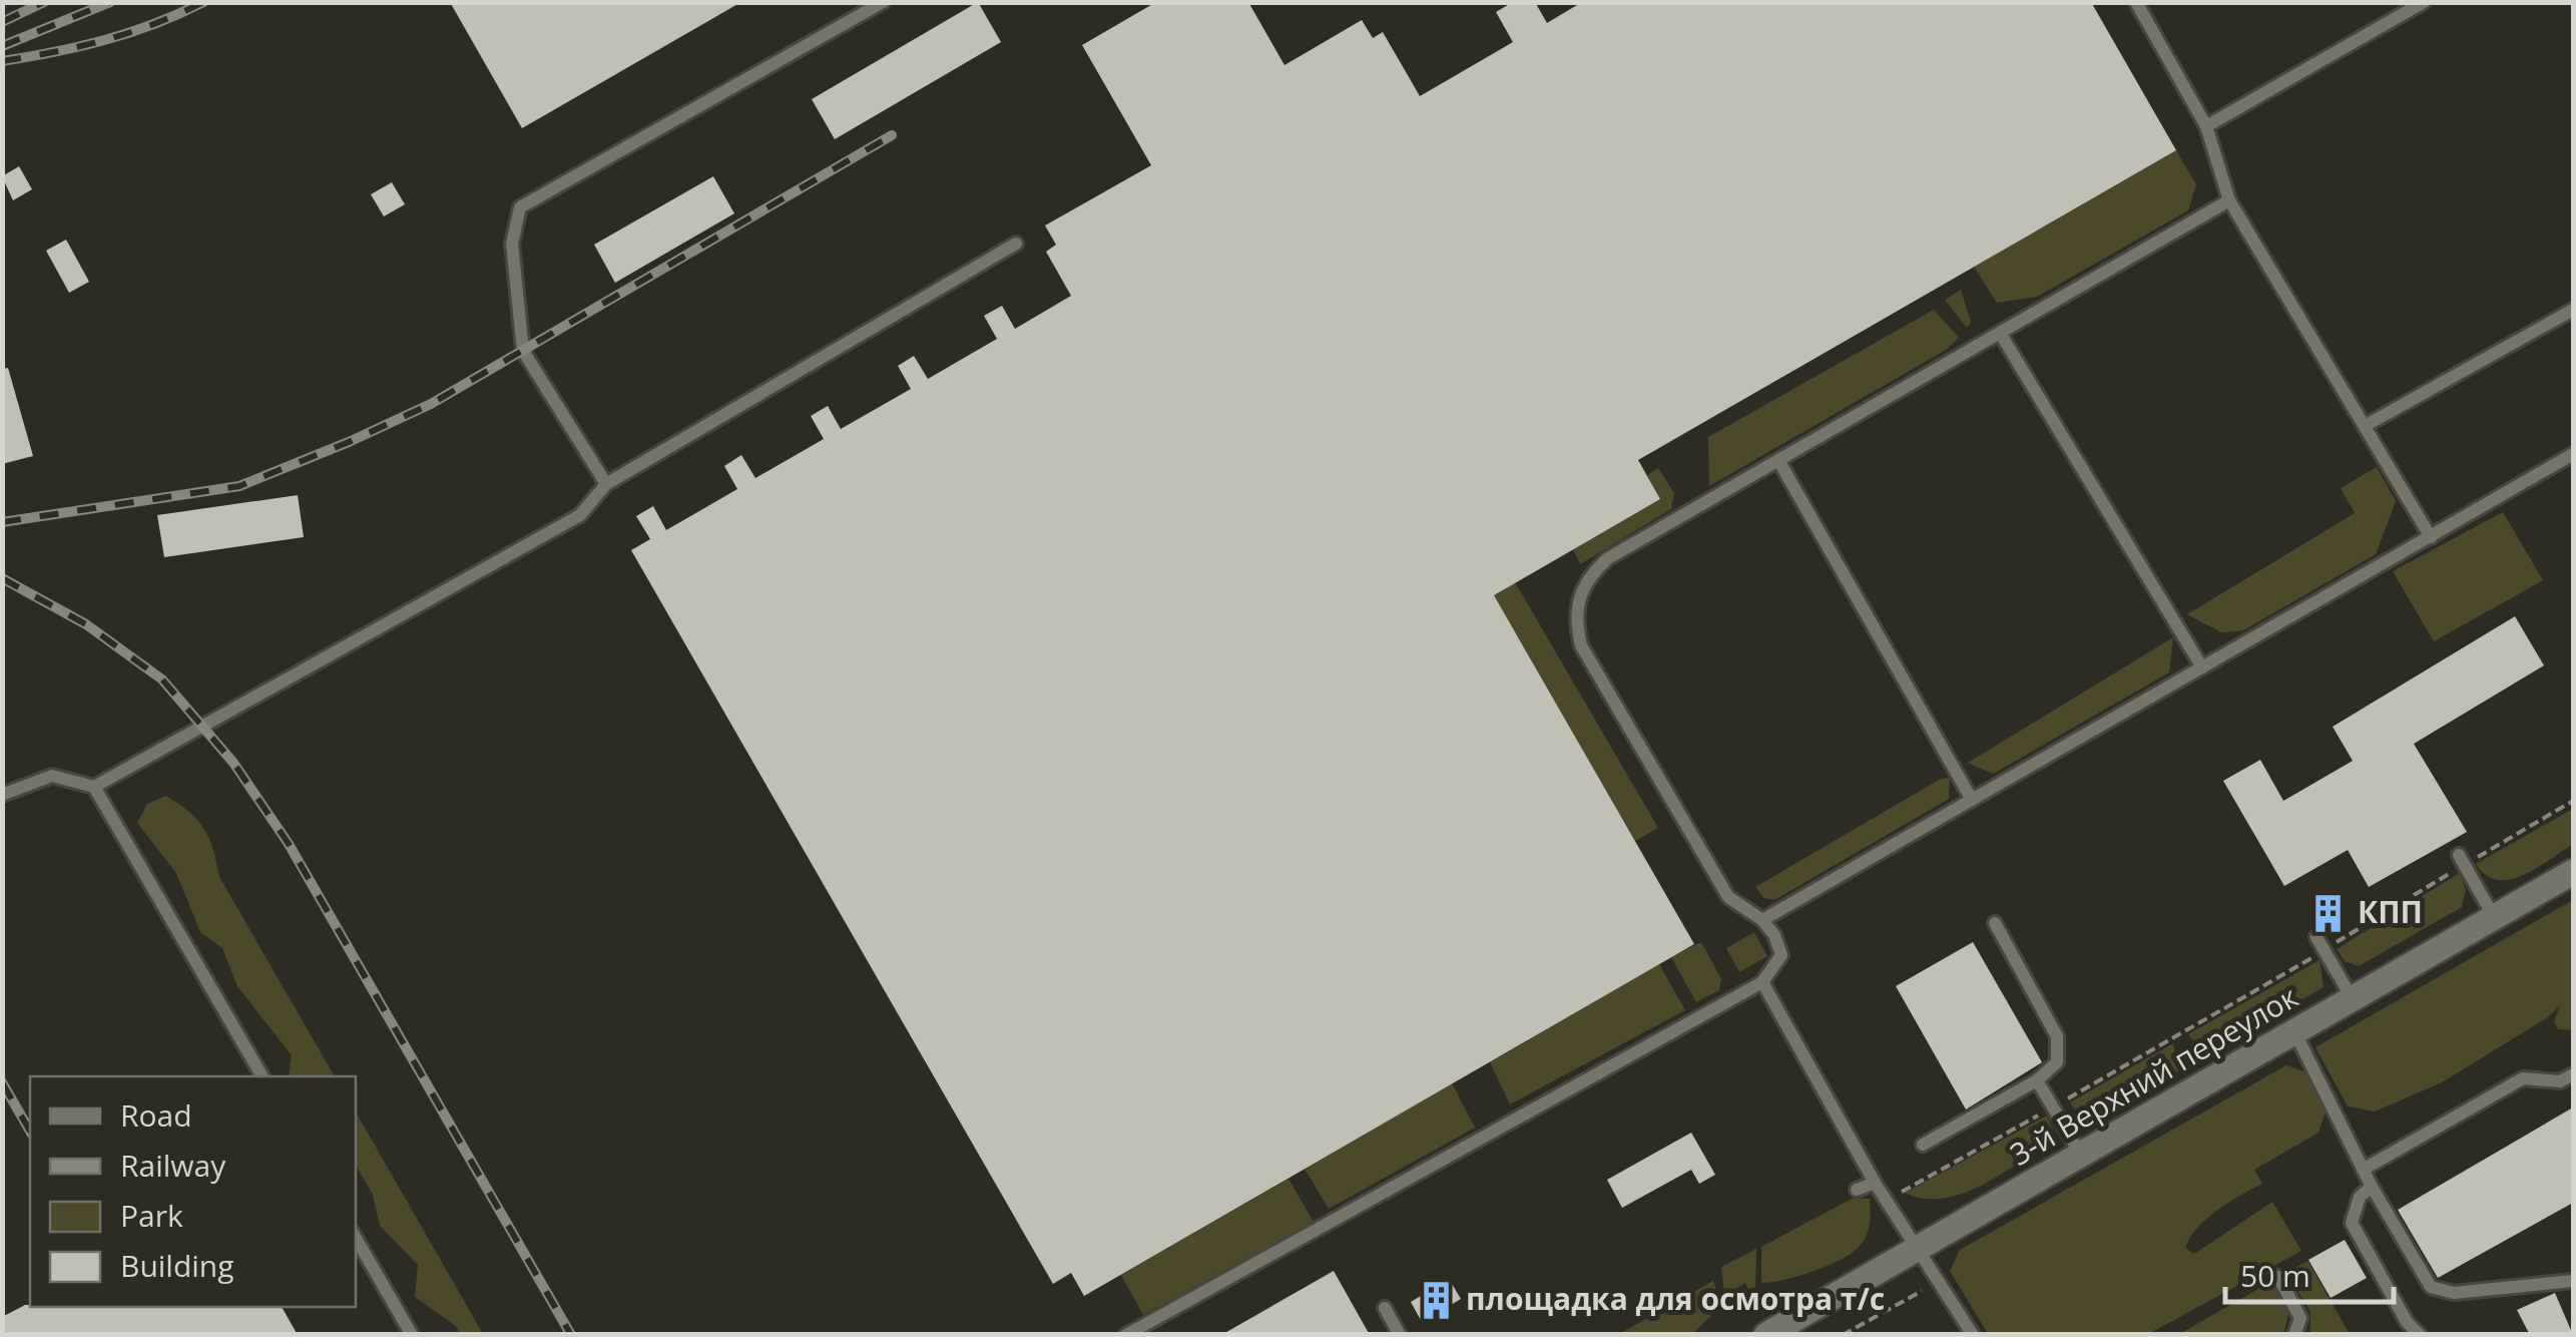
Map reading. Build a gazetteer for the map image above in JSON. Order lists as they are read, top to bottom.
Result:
{
  "streets": {
    "street": ["3-й Верхний переулок"]
  },
  "places": {
    "building": ["КПП", "площадка для осмотра т/с"]
  },
  "legend": [
    "Road",
    "Railway",
    "Park",
    "Building"
  ],
  "scale_bar": "50 m"
}
